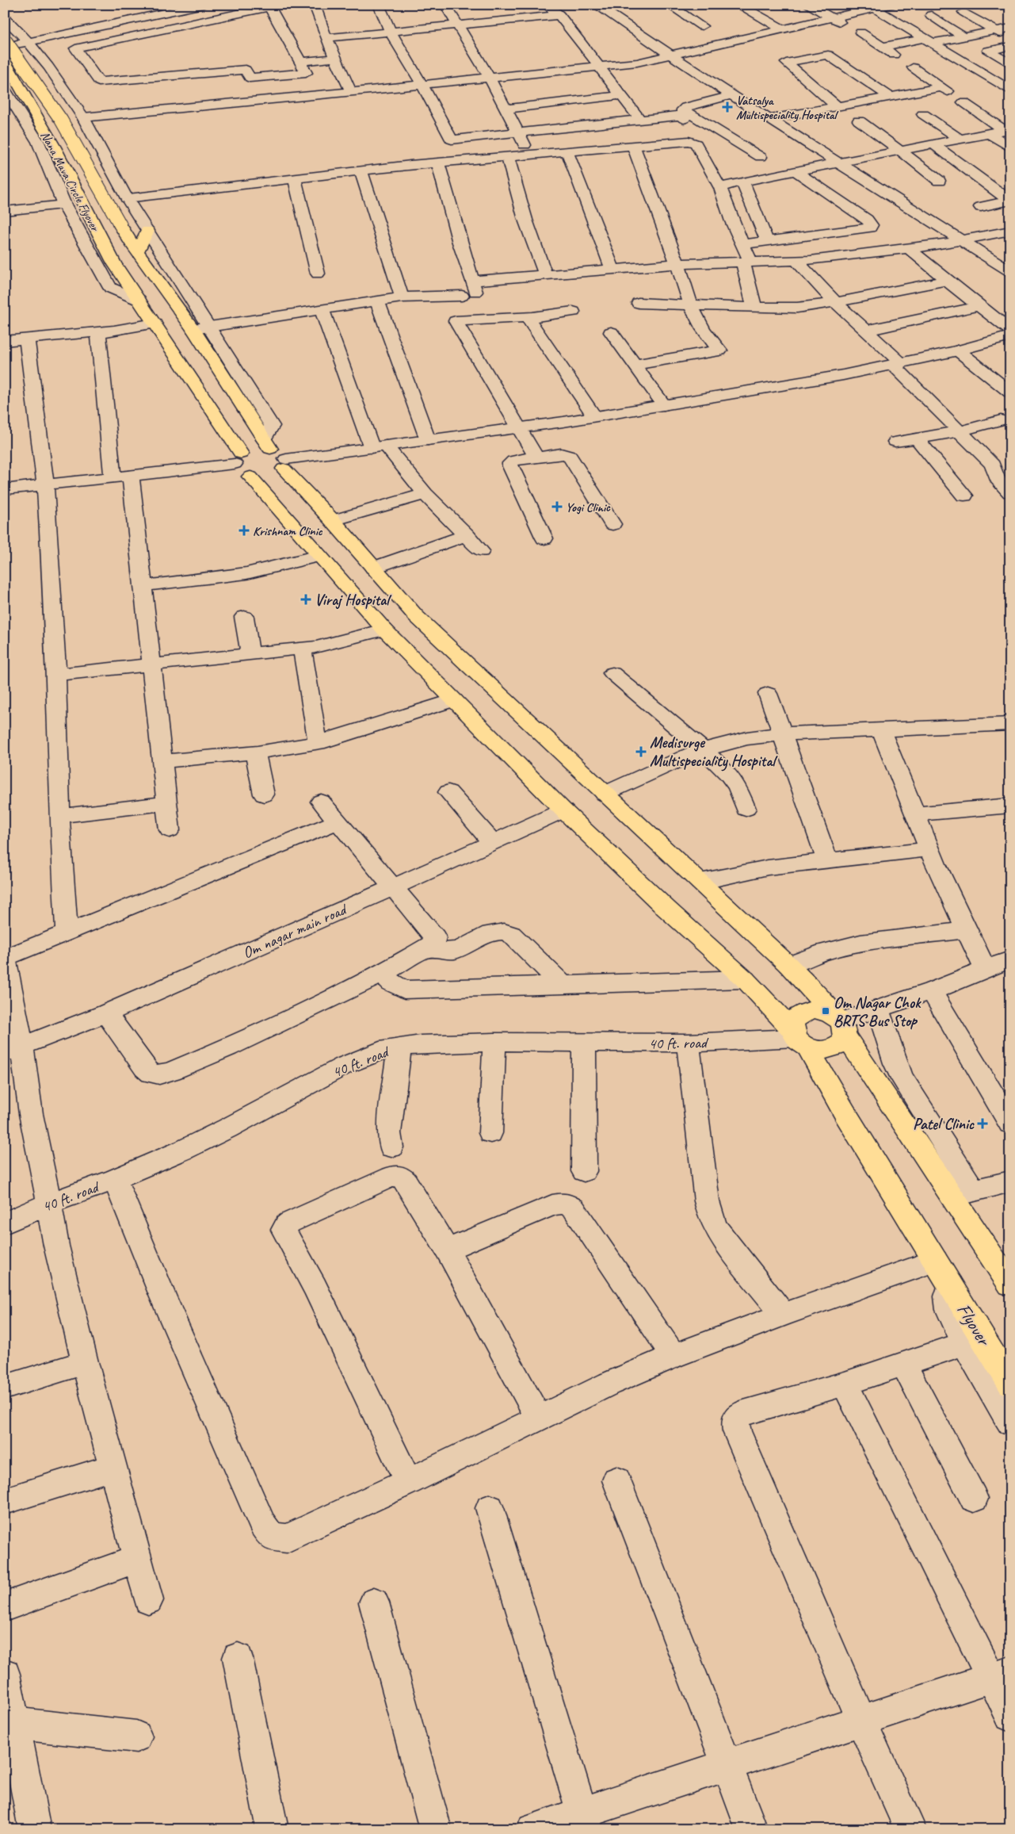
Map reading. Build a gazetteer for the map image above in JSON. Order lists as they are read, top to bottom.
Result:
{
  "streets": {
    "highway": ["Nana Mava Circle Flyover", "Flyover"],
    "street": ["Om nagar main road", "40 ft. road"]
  },
  "crossings": [
    ["Nana Mava Circle Flyover", "Flyover"],
    ["Om nagar main road", "Flyover"],
    ["40 ft. road", "Flyover"]
  ],
  "places": {
    "health": [
      "Vatsalya Multispeciality Hospital",
      "Yogi Clinic",
      "Krishnam Clinic",
      "Viraj Hospital",
      "Medisurge Multispeciality Hospital",
      "Patel Clinic"
    ],
    "transit": ["Om Nagar Chok BRTS Bus Stop"]
  }
}
